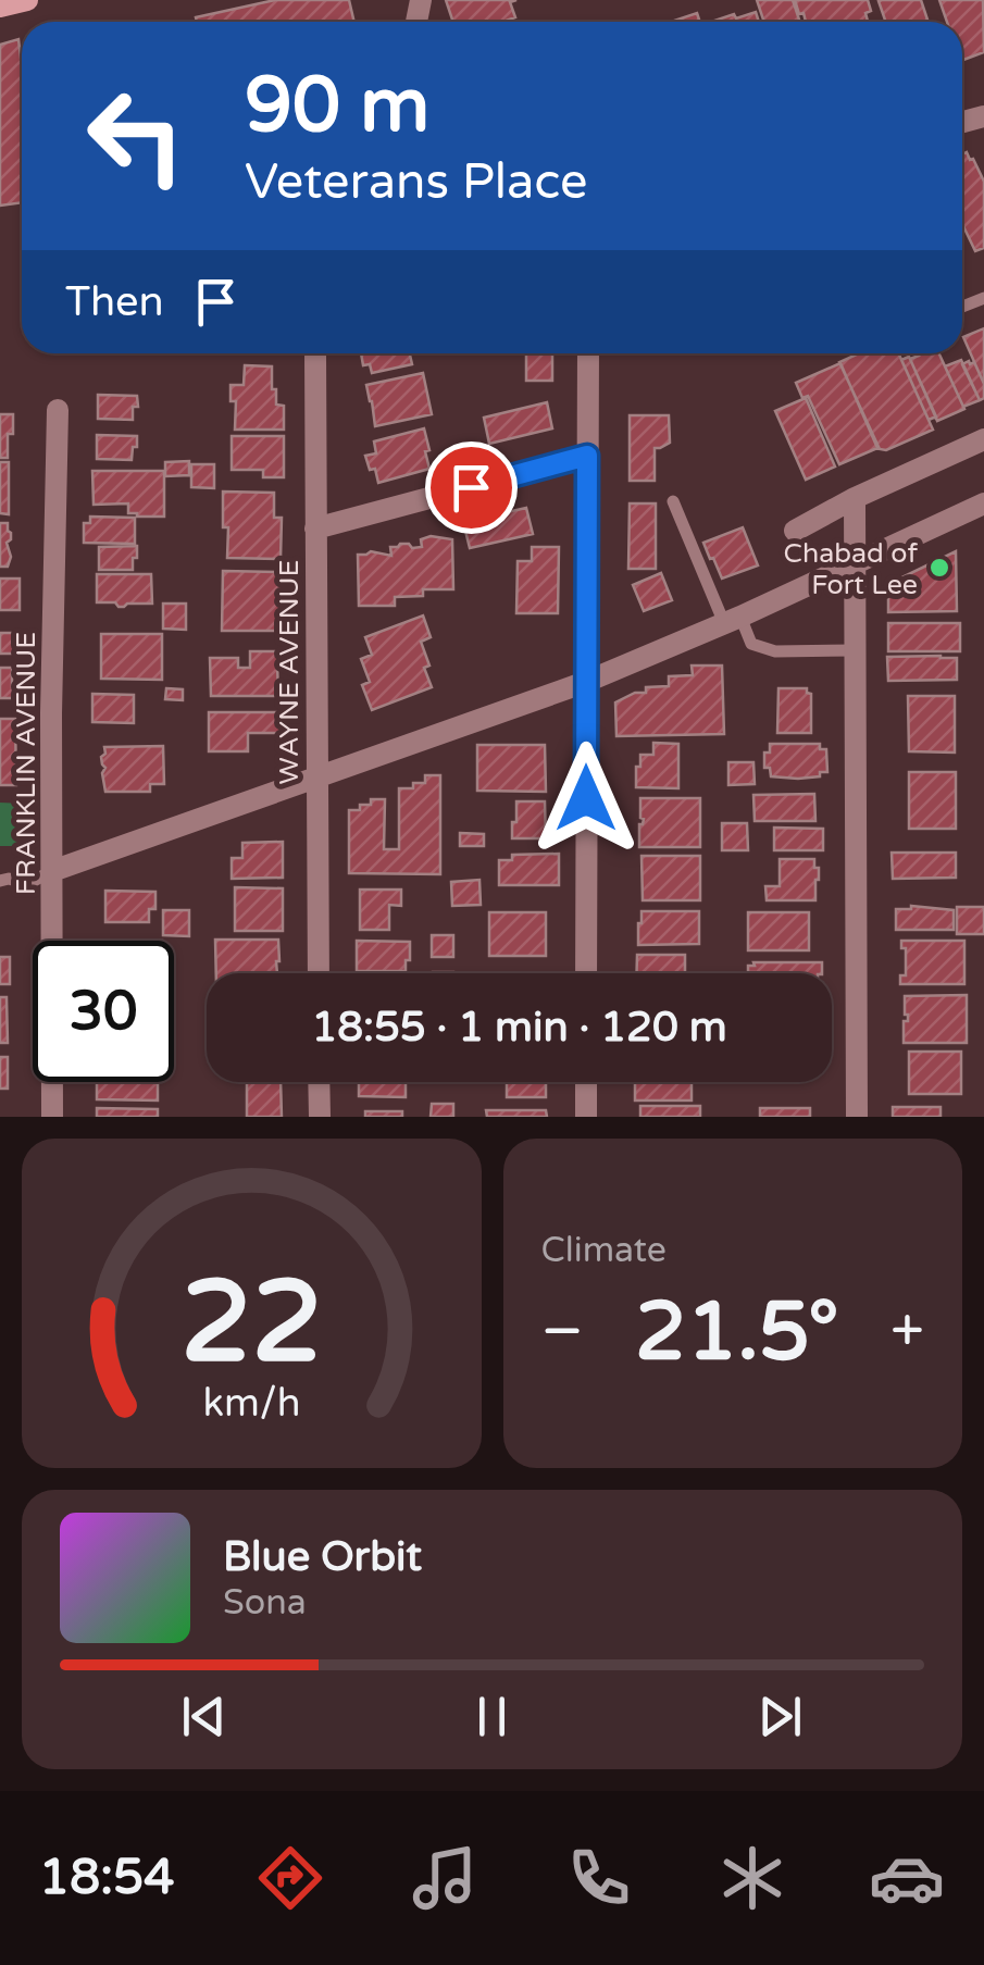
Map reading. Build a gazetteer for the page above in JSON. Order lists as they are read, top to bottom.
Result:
{
  "streets": {
    "street": ["WAYNE AVENUE", "FRANKLIN AVENUE"]
  },
  "places": ["Chabad of Fort Lee"],
  "page": {
    "turn": ["90 m", "Veterans Place"],
    "then": "Then",
    "limit": "30",
    "trip": "18:55 · 1 min · 120 m",
    "tile": "Climate",
    "heat": ["−", "21.5°", "+"],
    "song": ["Blue Orbit", "Sona"],
    "tabs": "18:54",
    "gauge": ["22", "km/h"]
  }
}
